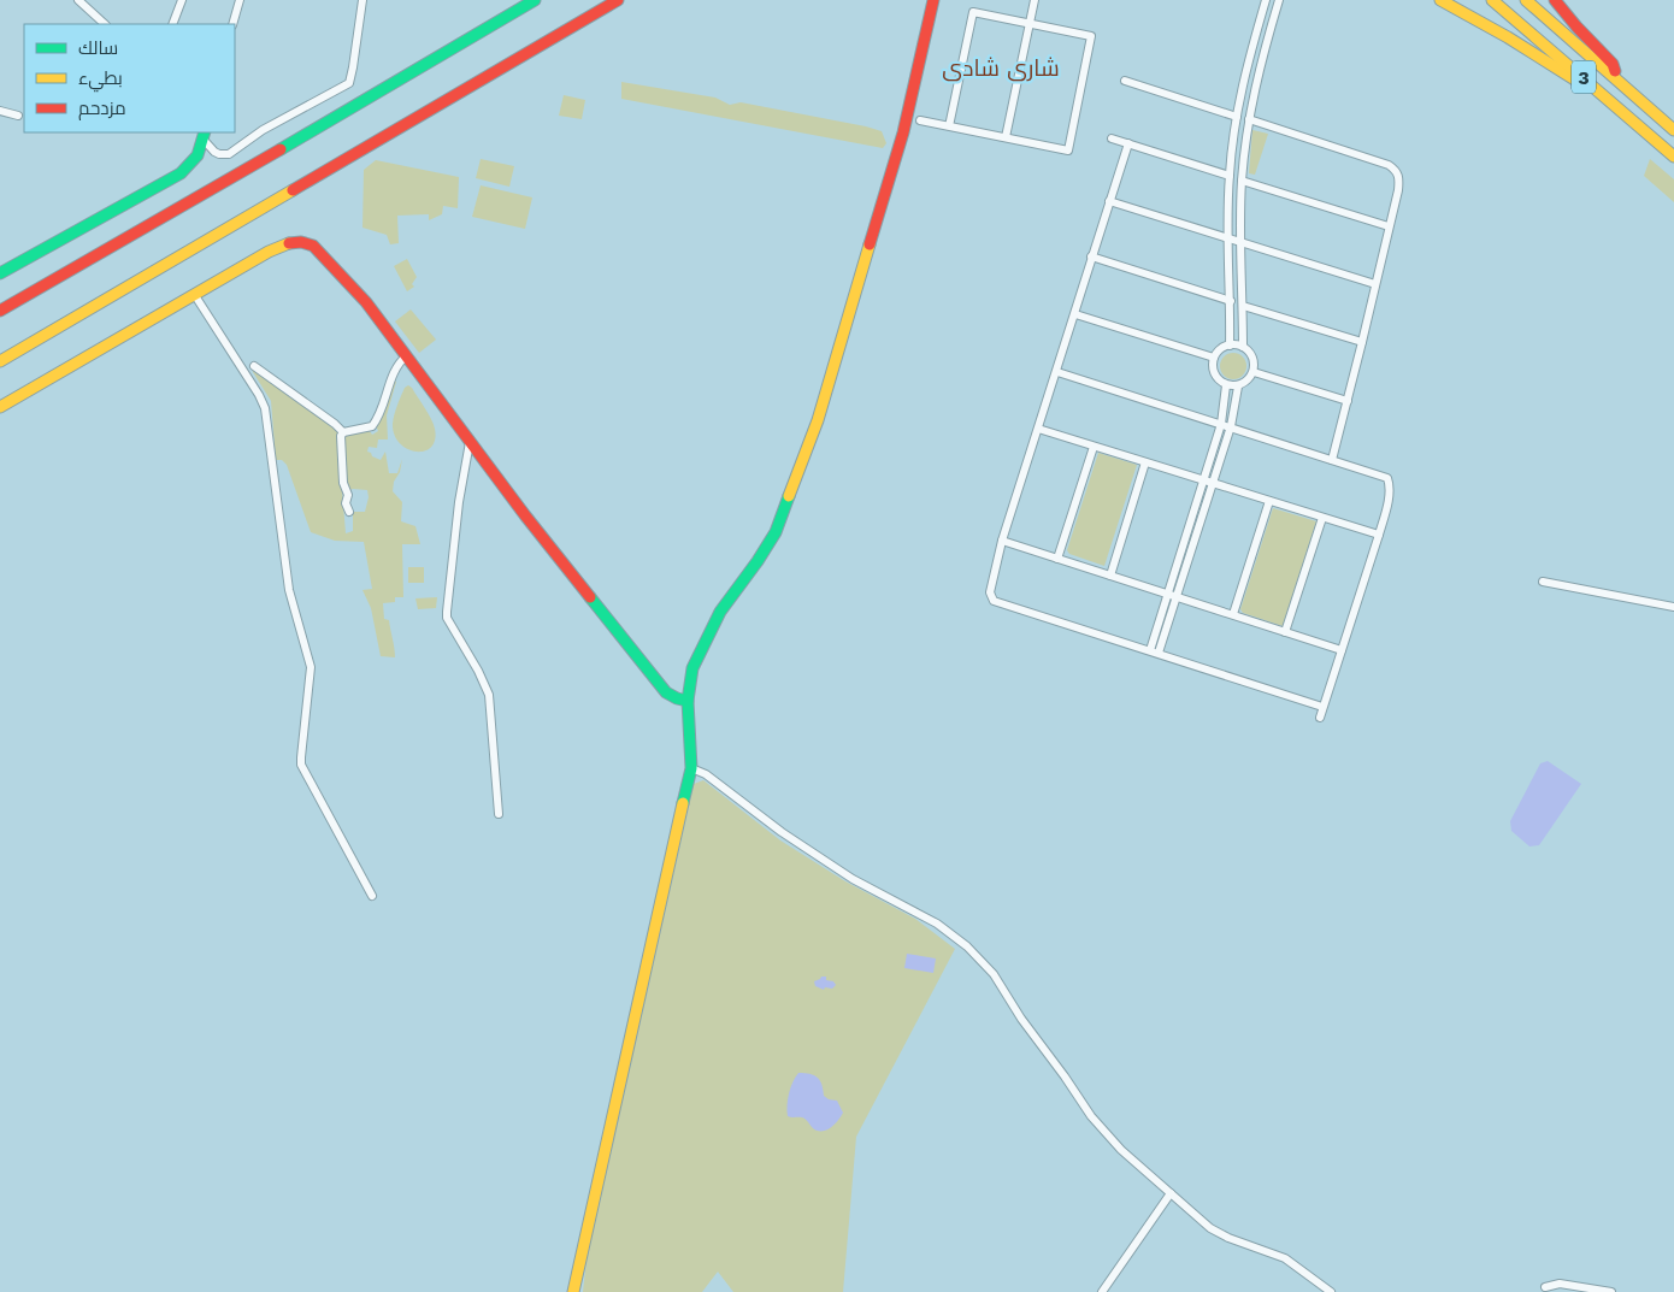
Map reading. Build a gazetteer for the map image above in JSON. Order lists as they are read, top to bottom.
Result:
{
  "streets": {
    "main road": ["3"]
  },
  "districts": ["شاری شادی"],
  "legend": ["سالك", "بطيء", "مزدحم"]
}
